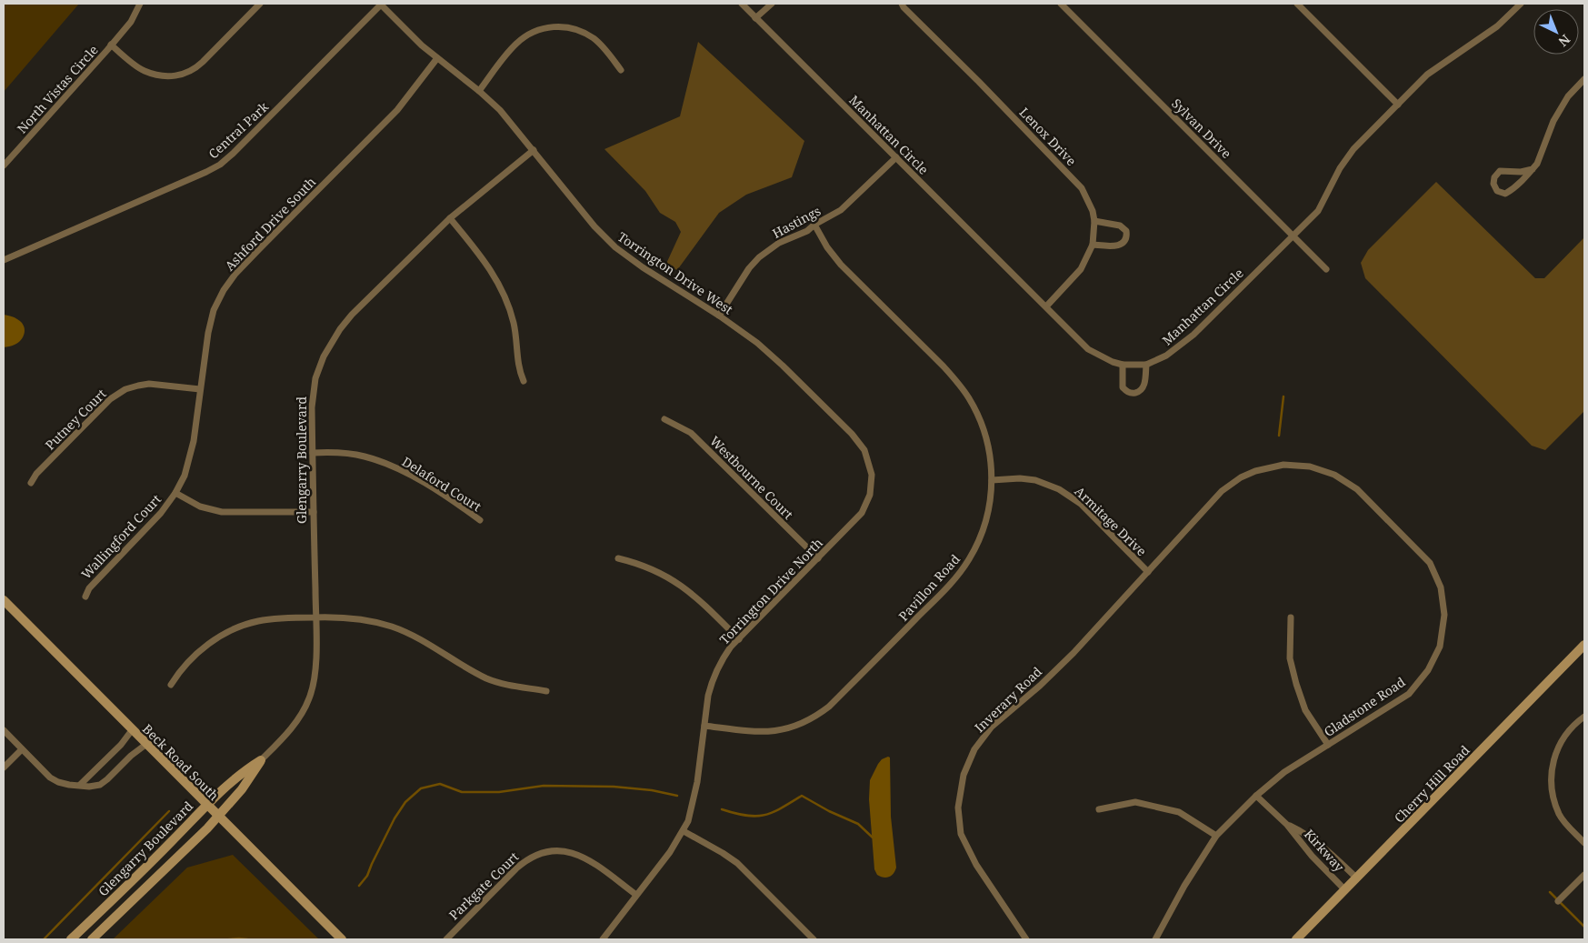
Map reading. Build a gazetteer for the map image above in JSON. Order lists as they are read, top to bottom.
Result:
{
  "streets": {
    "main road": ["Glengarry Boulevard", "Beck Road South", "Cherry Hill Road"],
    "street": [
      "North Vistas Circle",
      "Sylvan Drive",
      "Central Park",
      "Manhattan Circle",
      "Lenox Drive",
      "Hastings",
      "Ashford Drive South",
      "Torrington Drive West",
      "Putney Court",
      "Westbourne Court",
      "Delaford Court",
      "Armitage Drive",
      "Wallingford Court",
      "Pavillon Road",
      "Torrington Drive North",
      "Inverary Road",
      "Gladstone Road",
      "Kirkway",
      "Parkgate Court"
    ]
  },
  "crossings": [
    ["Sylvan Drive", "Manhattan Circle"],
    ["Central Park", "Torrington Drive West"],
    ["Manhattan Circle", "Lenox Drive"],
    ["Manhattan Circle", "Hastings"],
    ["Hastings", "Torrington Drive West"],
    ["Hastings", "Pavillon Road"],
    ["Ashford Drive South", "Torrington Drive West"],
    ["Ashford Drive South", "Putney Court"],
    ["Ashford Drive South", "Wallingford Court"],
    ["Torrington Drive West", "Glengarry Boulevard"],
    ["Torrington Drive West", "Torrington Drive North"],
    ["Glengarry Boulevard", "Delaford Court"],
    ["Glengarry Boulevard", "Beck Road South"],
    ["Westbourne Court", "Torrington Drive North"],
    ["Armitage Drive", "Pavillon Road"],
    ["Armitage Drive", "Inverary Road"],
    ["Armitage Drive", "Gladstone Road"],
    ["Pavillon Road", "Torrington Drive North"],
    ["Torrington Drive North", "Parkgate Court"],
    ["Gladstone Road", "Kirkway"],
    ["Cherry Hill Road", "Kirkway"]
  ],
  "north": "bottom right"
}
